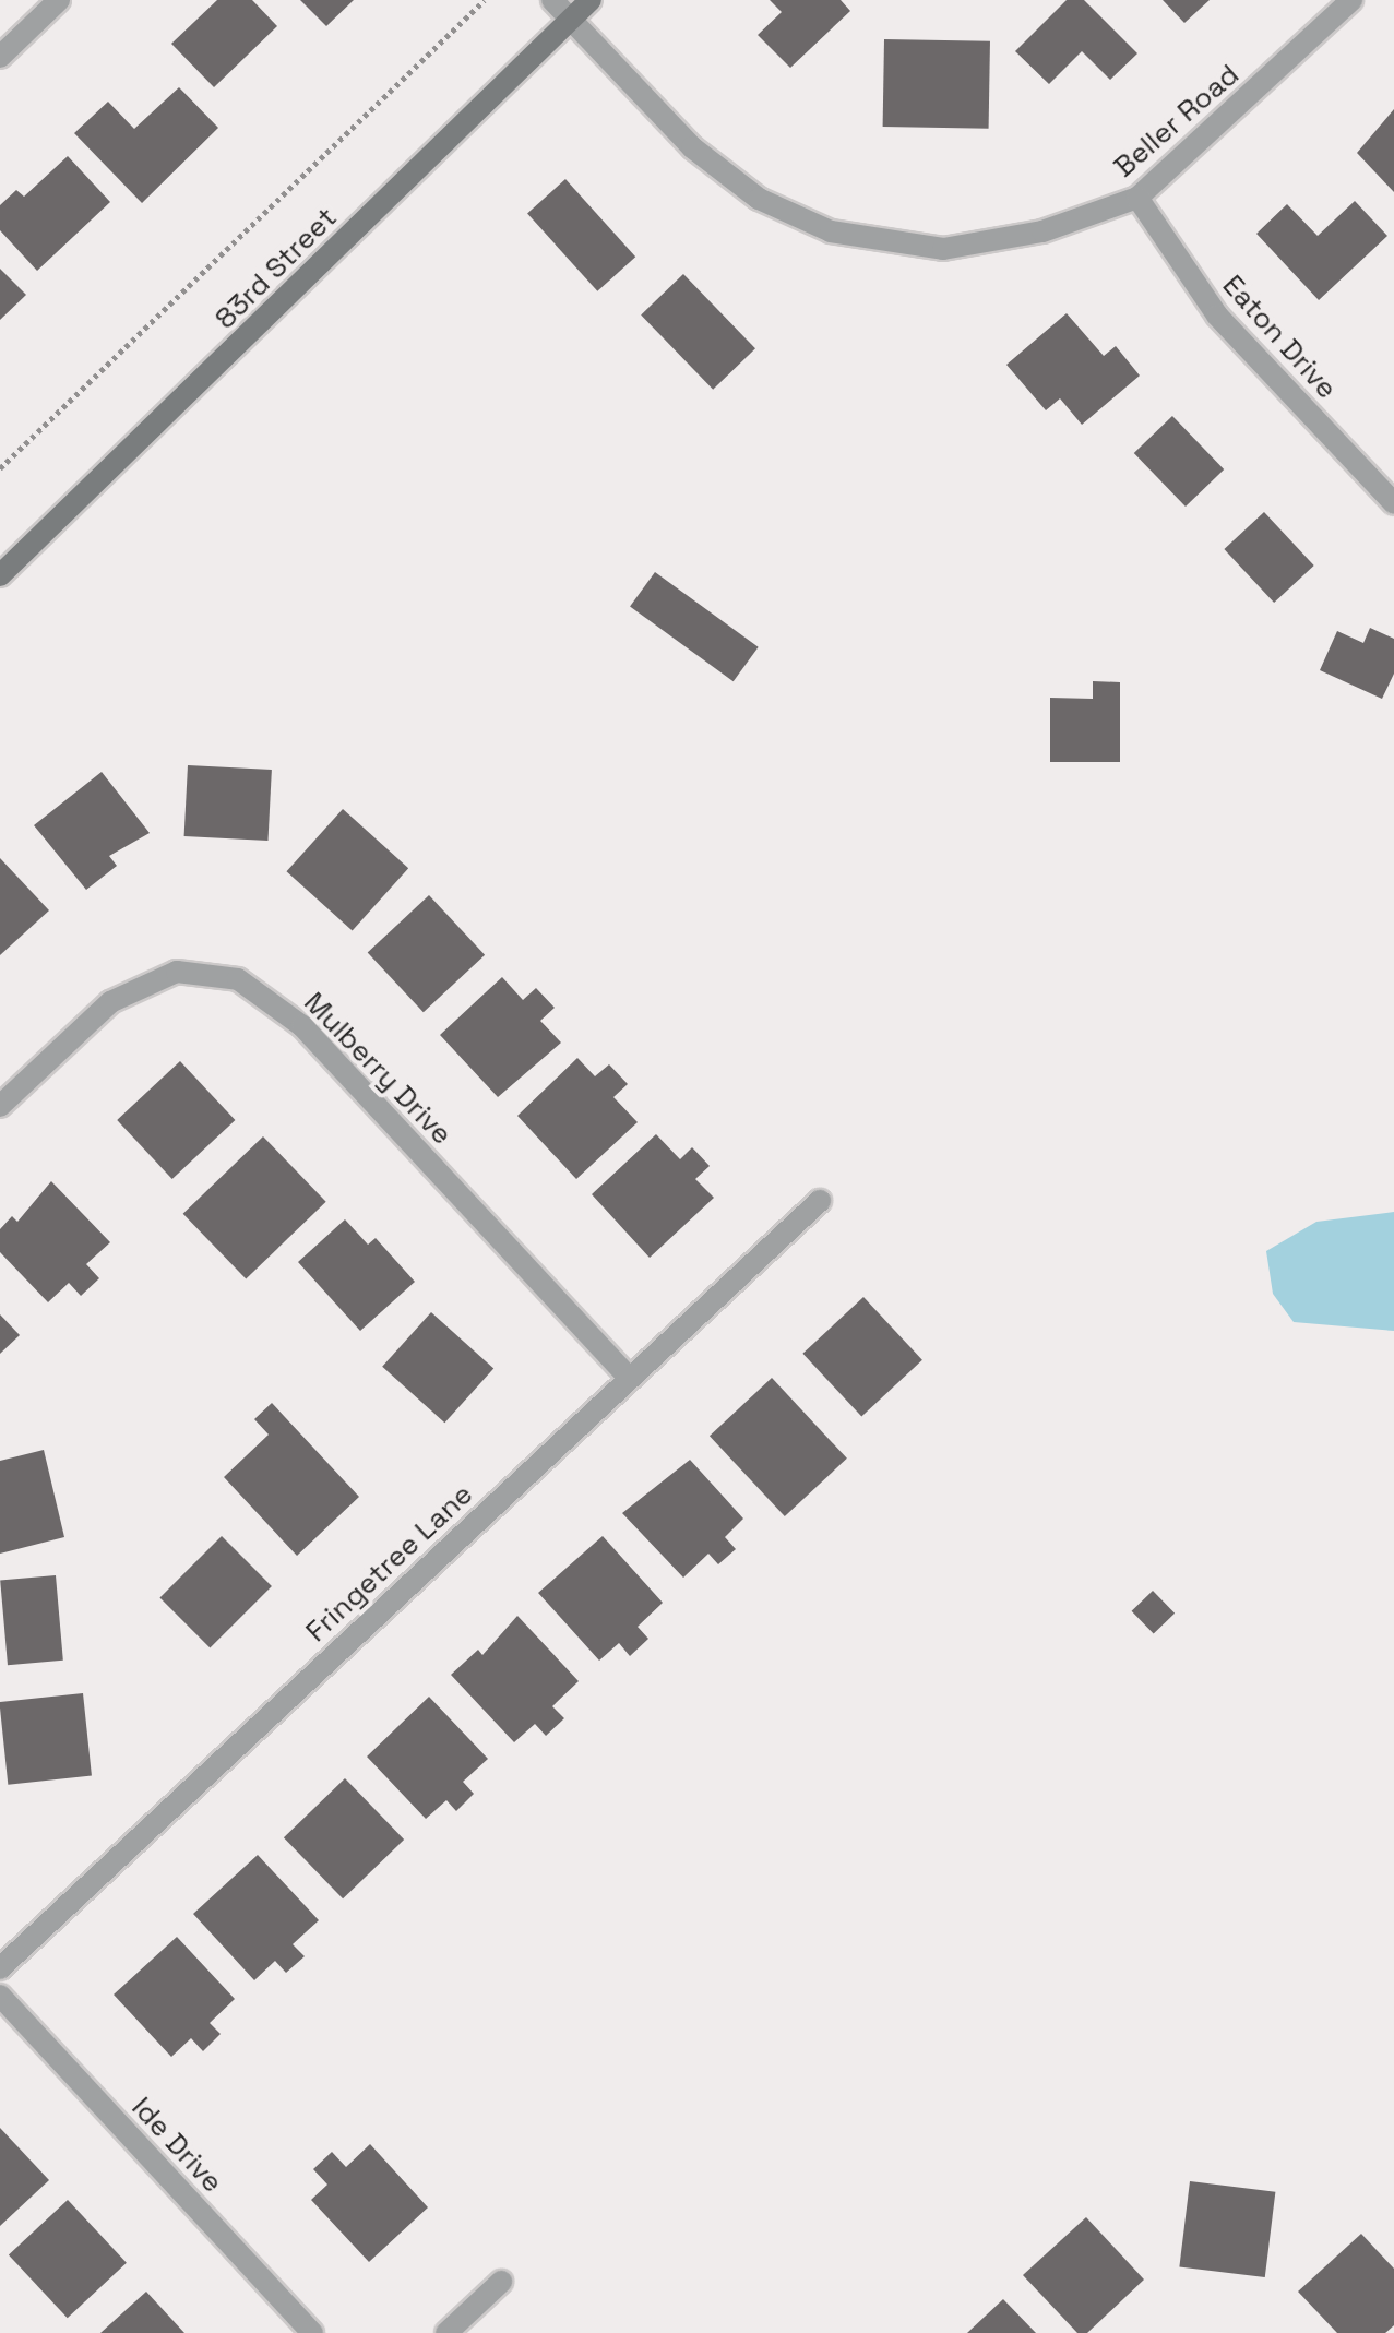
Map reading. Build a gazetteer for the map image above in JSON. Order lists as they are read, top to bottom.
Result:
{
  "streets": {
    "main road": ["83rd Street"],
    "street": [
      "Beller Road",
      "Eaton Drive",
      "Mulberry Drive",
      "Fringetree Lane",
      "Ide Drive"
    ]
  },
  "crossings": [
    ["Beller Road", "83rd Street"],
    ["Beller Road", "Eaton Drive"],
    ["Mulberry Drive", "Fringetree Lane"]
  ]
}
